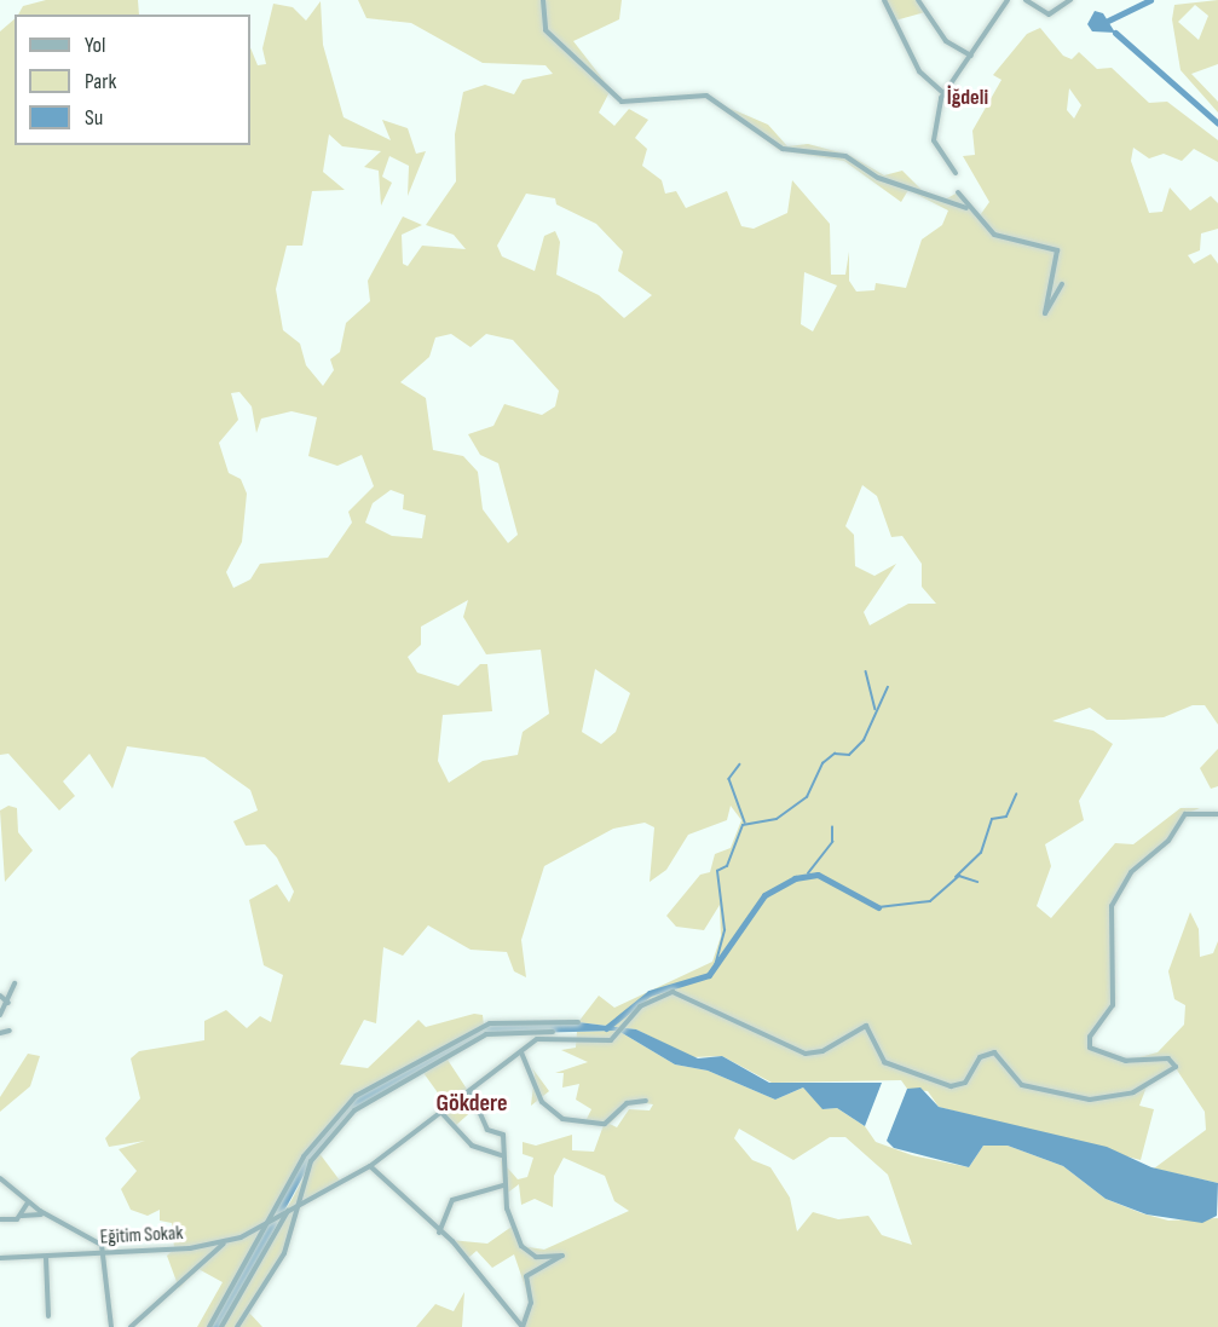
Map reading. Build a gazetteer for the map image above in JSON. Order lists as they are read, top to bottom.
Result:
{
  "streets": {
    "street": ["Eğitim Sokak"]
  },
  "districts": ["İğdeli", "Gökdere"],
  "legend": ["Yol", "Park", "Su"]
}
